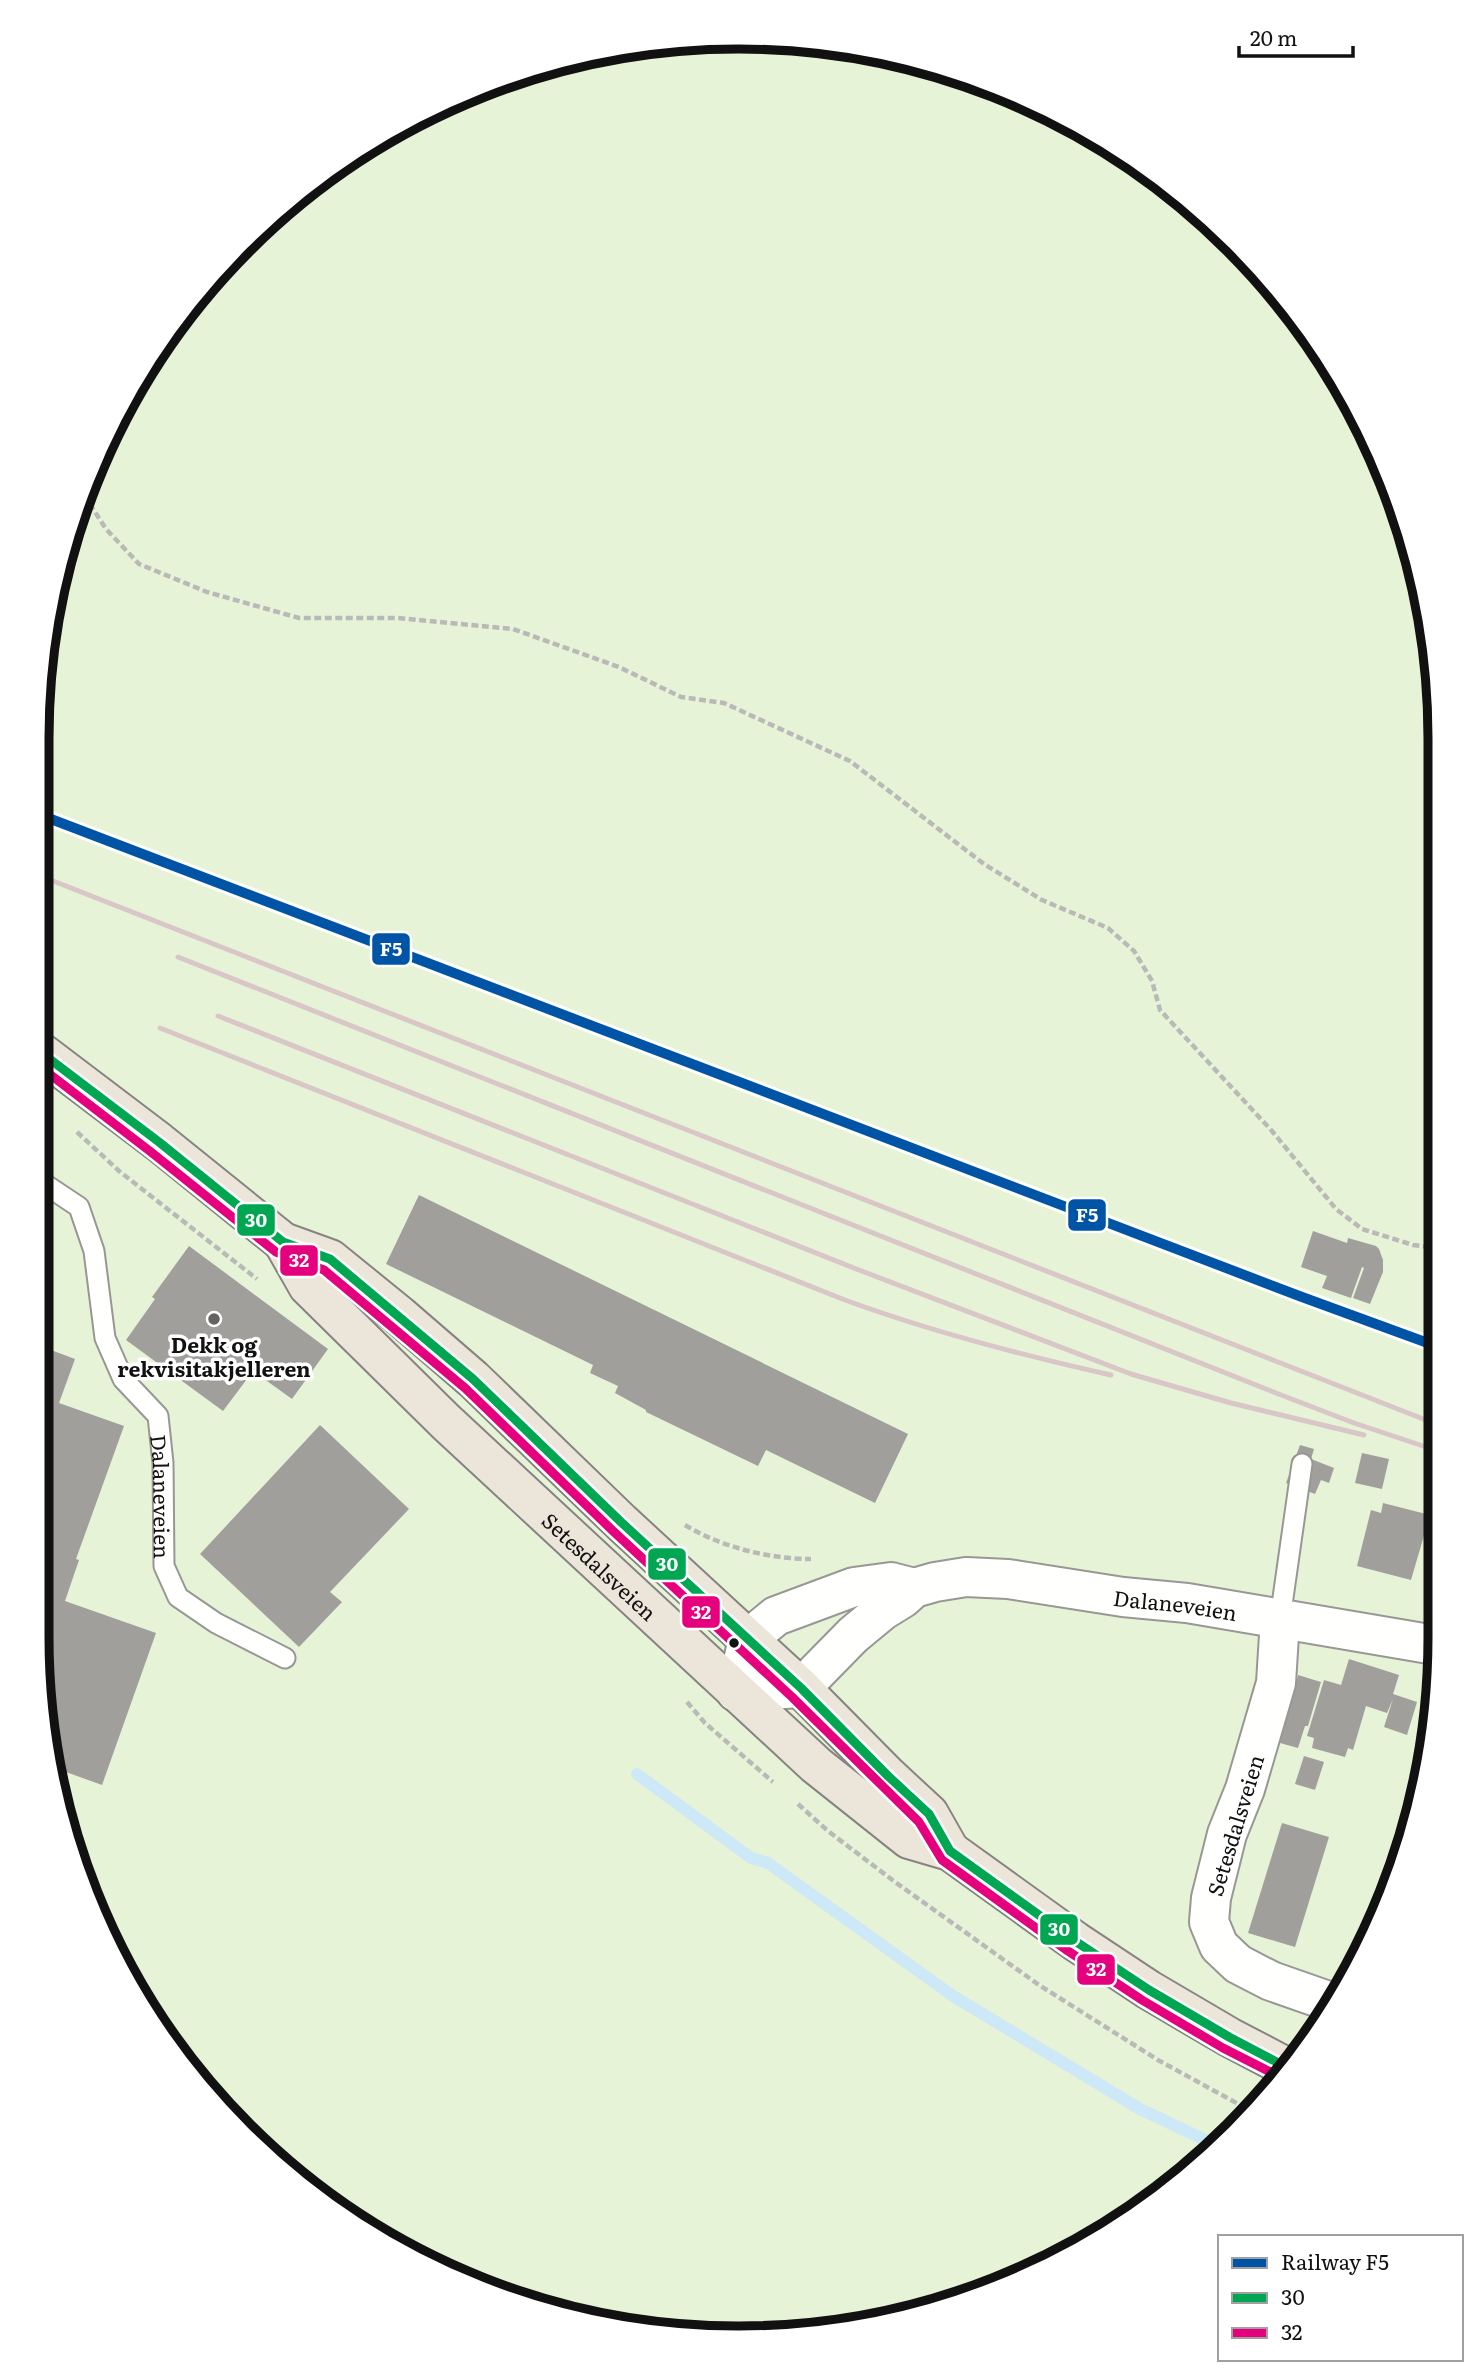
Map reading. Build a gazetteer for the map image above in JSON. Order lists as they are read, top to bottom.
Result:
{
  "streets": {
    "highway": ["Setesdalsveien"],
    "street": ["Dalaneveien"]
  },
  "crossings": [
    ["Dalaneveien", "Setesdalsveien"]
  ],
  "places": ["Dekk og rekvisitakjelleren"],
  "lines": ["rail line F5", "transit line 30", "transit line 32"],
  "legend": ["Railway F5", "30", "32"],
  "scale_bar": "20 m"
}
